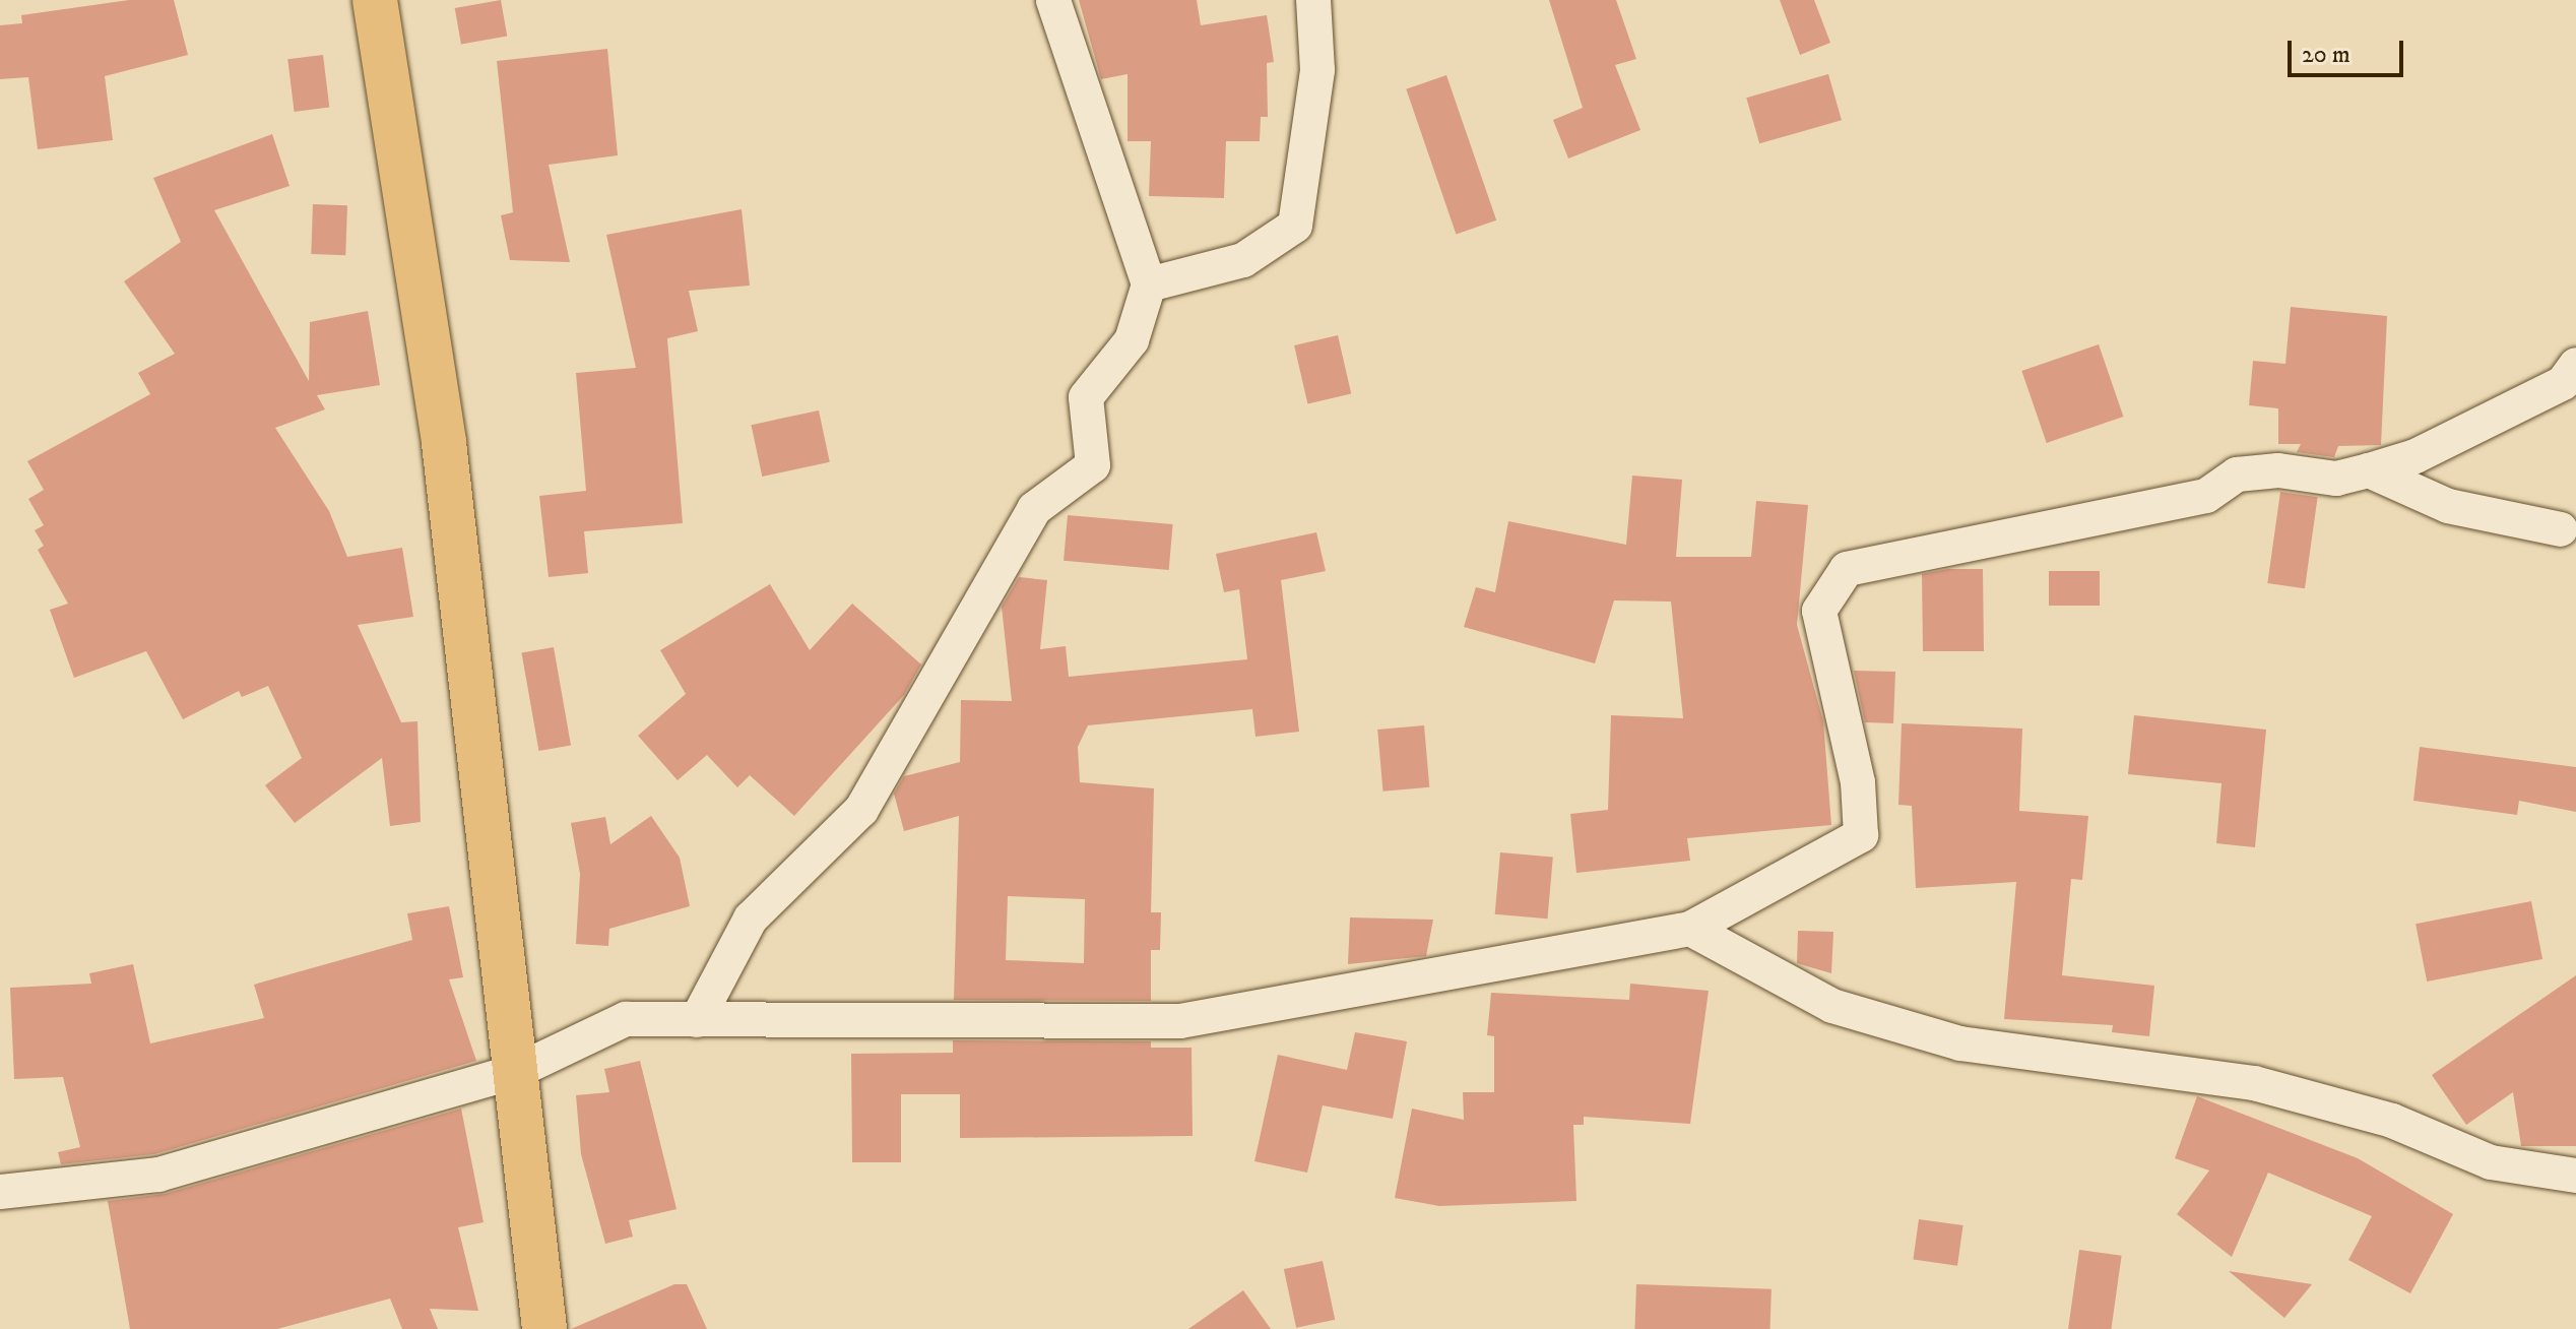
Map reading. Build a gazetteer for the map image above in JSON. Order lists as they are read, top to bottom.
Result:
{
  "scale_bar": "20 m"
}
